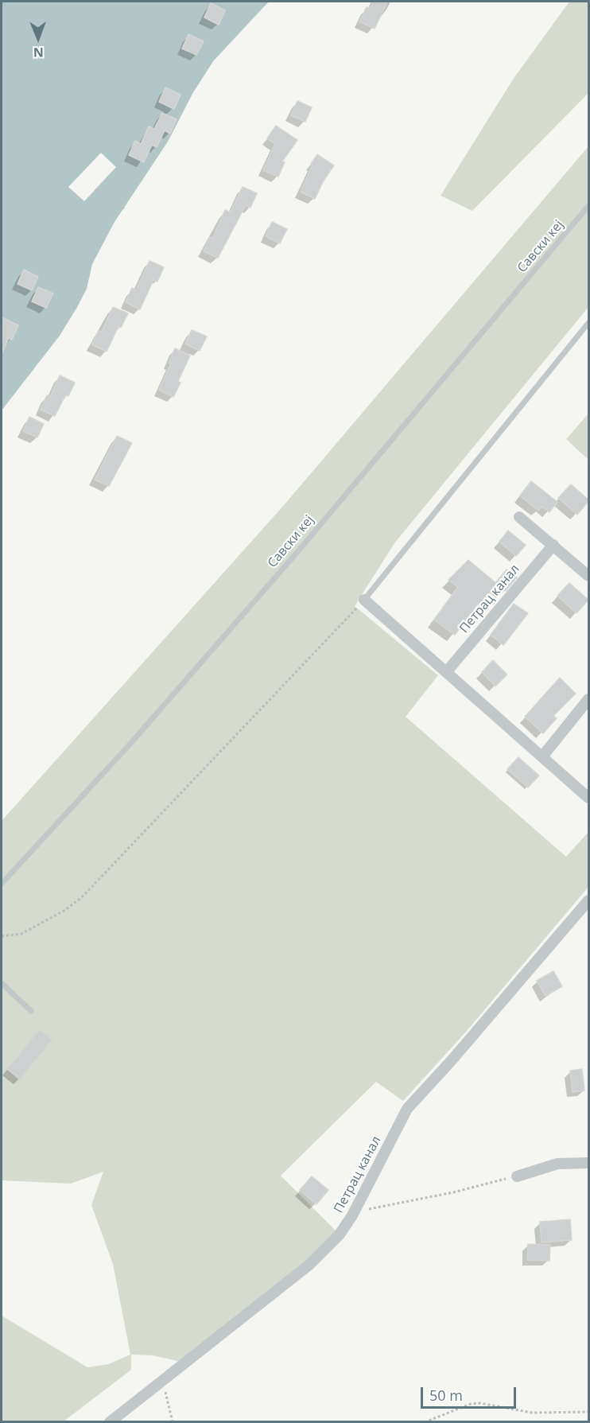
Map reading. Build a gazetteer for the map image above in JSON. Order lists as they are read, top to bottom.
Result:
{
  "streets": {
    "street": ["Петрац канал"],
    "lane": ["Савски кеј"]
  },
  "scale_bar": "50 m",
  "north": "bottom"
}
